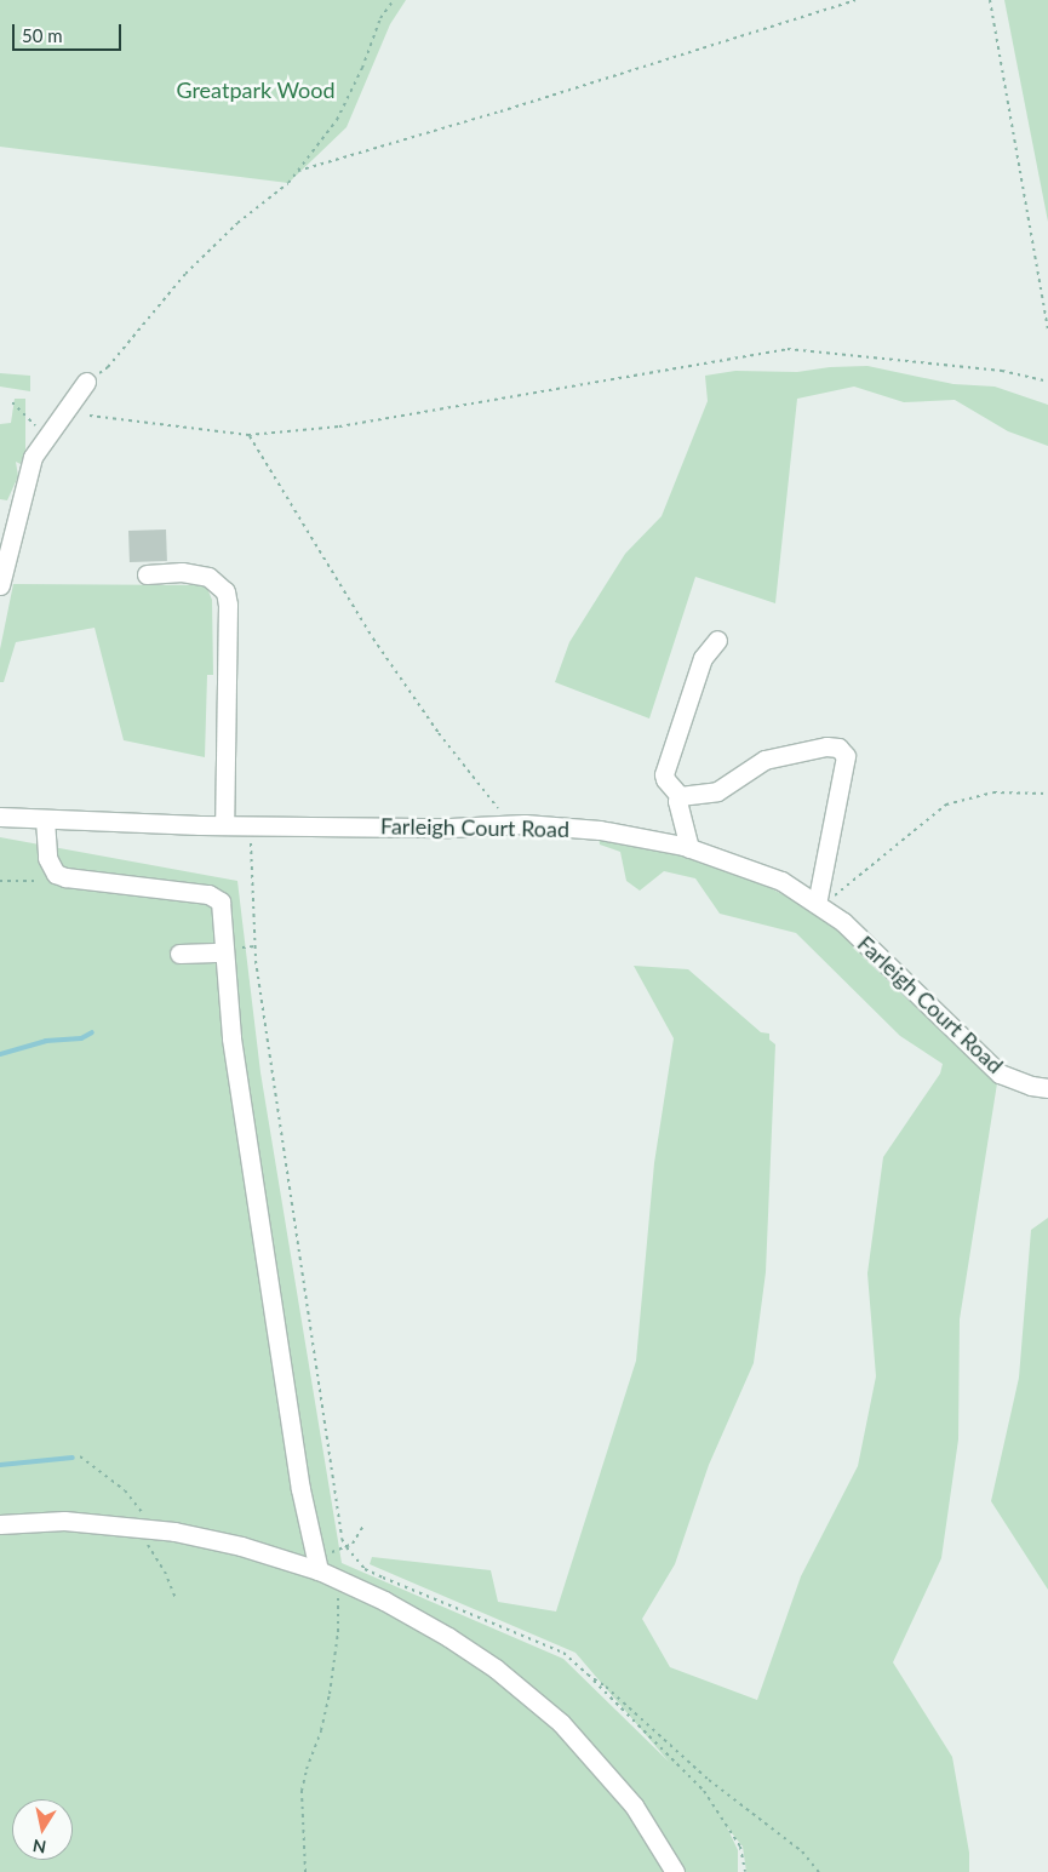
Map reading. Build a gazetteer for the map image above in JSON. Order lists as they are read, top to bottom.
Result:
{
  "streets": {
    "street": ["Farleigh Court Road"]
  },
  "parks": ["Greatpark Wood"],
  "scale_bar": "50 m",
  "north": "bottom"
}
